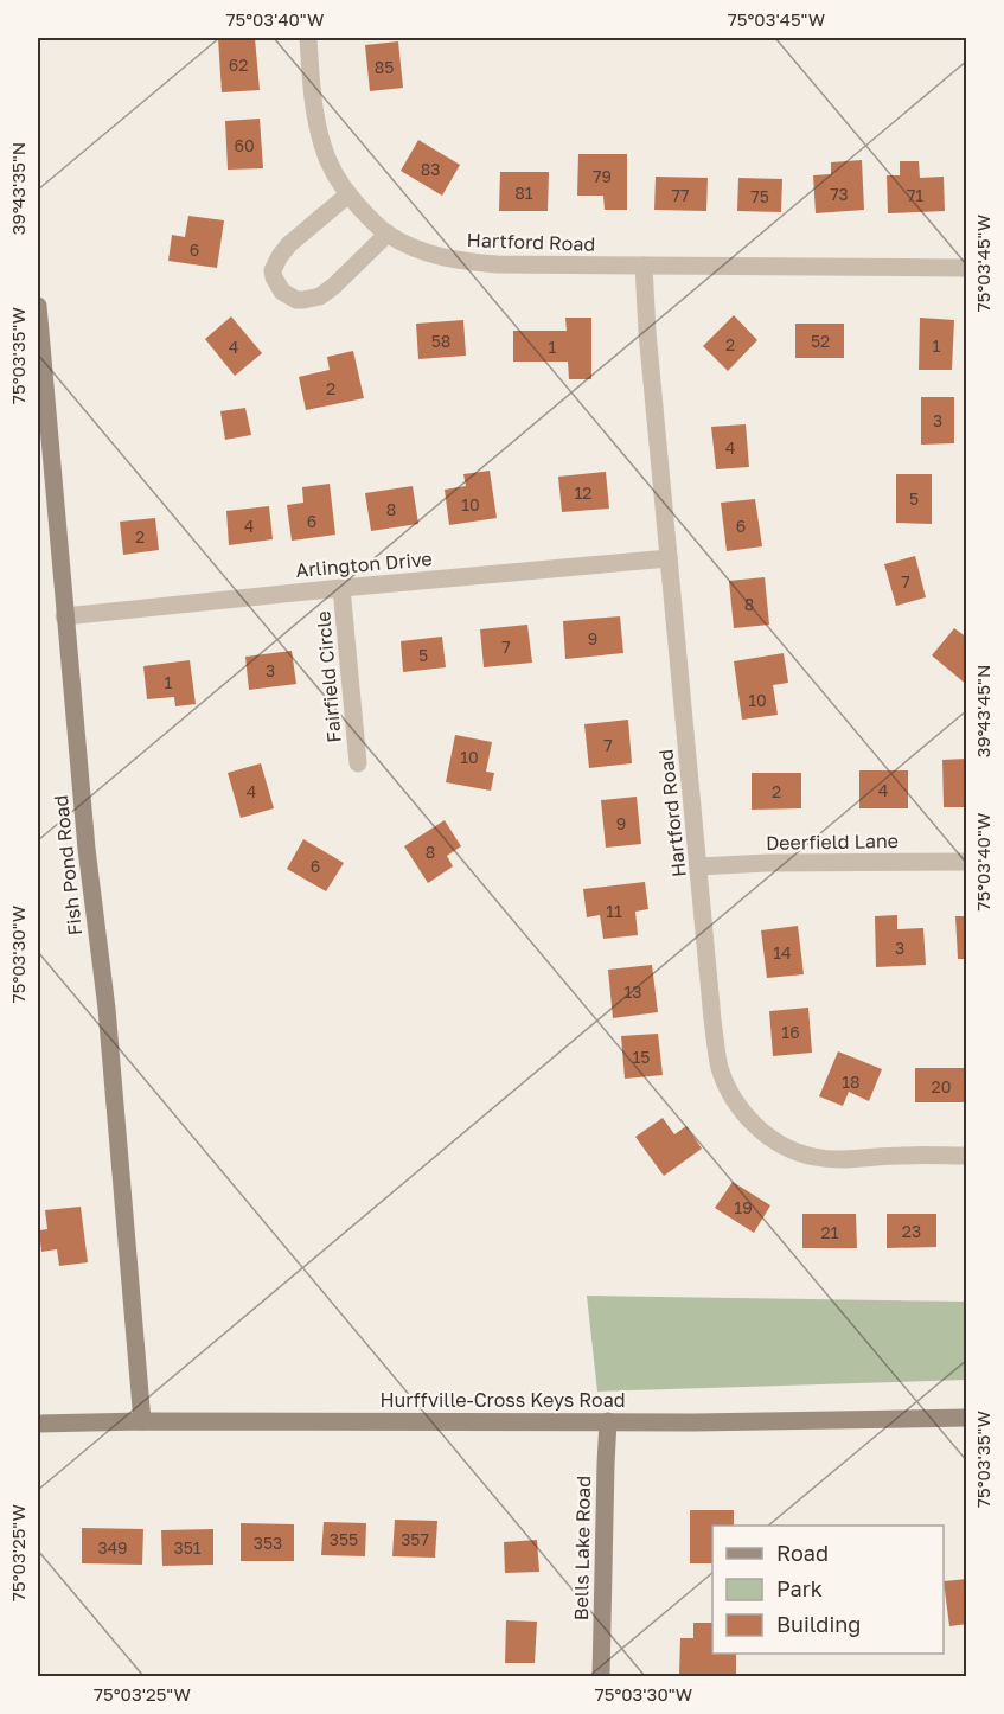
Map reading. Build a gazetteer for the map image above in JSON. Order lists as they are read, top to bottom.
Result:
{
  "streets": {
    "street": [
      "Hartford Road",
      "Arlington Drive",
      "Fairfield Circle",
      "Deerfield Lane",
      "Fish Pond Road",
      "Hurffville-Cross Keys Road",
      "Bells Lake Road"
    ]
  },
  "crossings": [
    ["Hartford Road", "Arlington Drive"],
    ["Hartford Road", "Deerfield Lane"],
    ["Arlington Drive", "Fairfield Circle"],
    ["Arlington Drive", "Fish Pond Road"],
    ["Fish Pond Road", "Hurffville-Cross Keys Road"],
    ["Hurffville-Cross Keys Road", "Bells Lake Road"]
  ],
  "house_numbers": [
    "62",
    "85",
    "60",
    "83",
    "79",
    "81",
    "73",
    "77",
    "71",
    "75",
    "6",
    "58",
    "52",
    "2",
    "1",
    "4",
    "1",
    "2",
    "3",
    "4",
    "12",
    "5",
    "10",
    "8",
    "6",
    "4",
    "6",
    "2",
    "7",
    "8",
    "9",
    "7",
    "5",
    "3",
    "1",
    "10",
    "7",
    "10",
    "4",
    "4",
    "2",
    "9",
    "8",
    "6",
    "11",
    "3",
    "14",
    "13",
    "16",
    "15",
    "18",
    "20",
    "19",
    "23",
    "21",
    "355",
    "357",
    "353",
    "349",
    "351"
  ],
  "legend": ["Road", "Park", "Building"],
  "coordinates": [
    "75°03'40\"W",
    "75°03'45\"W",
    "39°43'35\"N",
    "75°03'35\"W",
    "39°43'45\"N",
    "75°03'30\"W",
    "75°03'25\"W"
  ]
}
